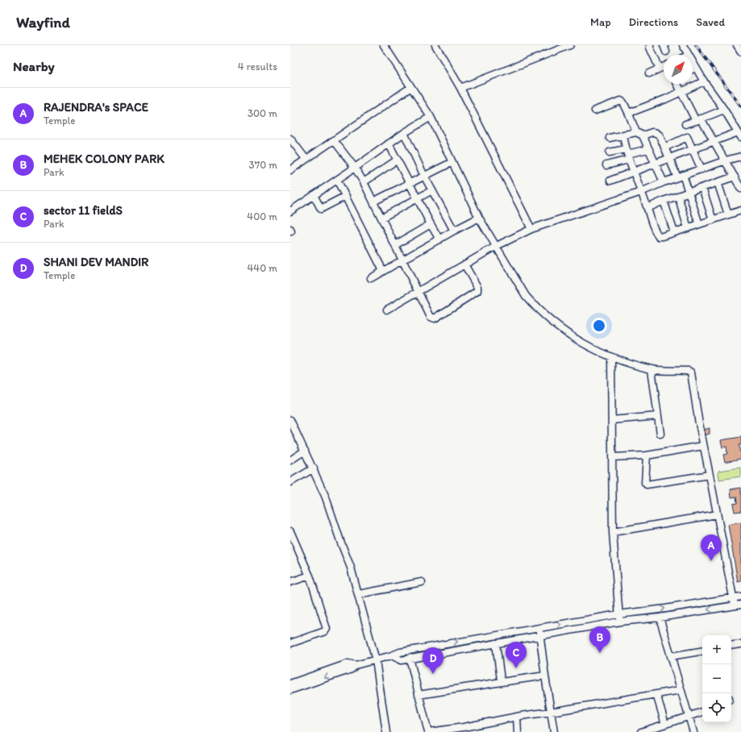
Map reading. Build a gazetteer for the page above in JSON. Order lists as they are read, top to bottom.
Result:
{
  "north": "top right",
  "page": {
    "header": "Wayfind",
    "nav": ["Map", "Directions", "Saved"],
    "heading": ["Nearby", "4 results"],
    "list": [
      {
        "mark": "A",
        "name": "RAJENDRA's SPACE",
        "note": "Temple",
        "value": "300 m"
      },
      {
        "mark": "B",
        "name": "MEHEK COLONY PARK",
        "note": "Park",
        "value": "370 m"
      },
      {
        "mark": "C",
        "name": "sector 11 fieldS",
        "note": "Park",
        "value": "400 m"
      },
      {
        "mark": "D",
        "name": "SHANI DEV MANDIR",
        "note": "Temple",
        "value": "440 m"
      }
    ],
    "pins": [
      "A",
      "B",
      "C",
      "D"
    ],
    "map_buttons": ["+", "−"]
  }
}
